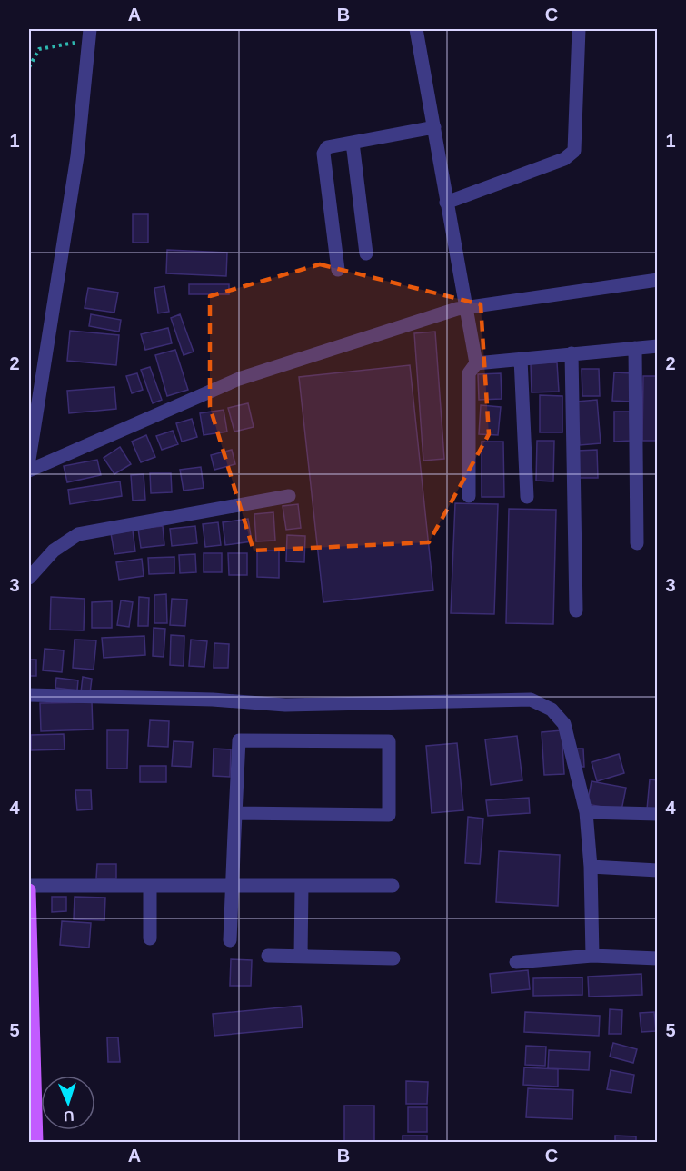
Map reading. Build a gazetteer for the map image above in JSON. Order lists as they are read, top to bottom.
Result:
{
  "north": "bottom",
  "grid": {
    "columns": ["A", "B", "C"],
    "rows": [
      "1",
      "2",
      "3",
      "4",
      "5"
    ]
  }
}
